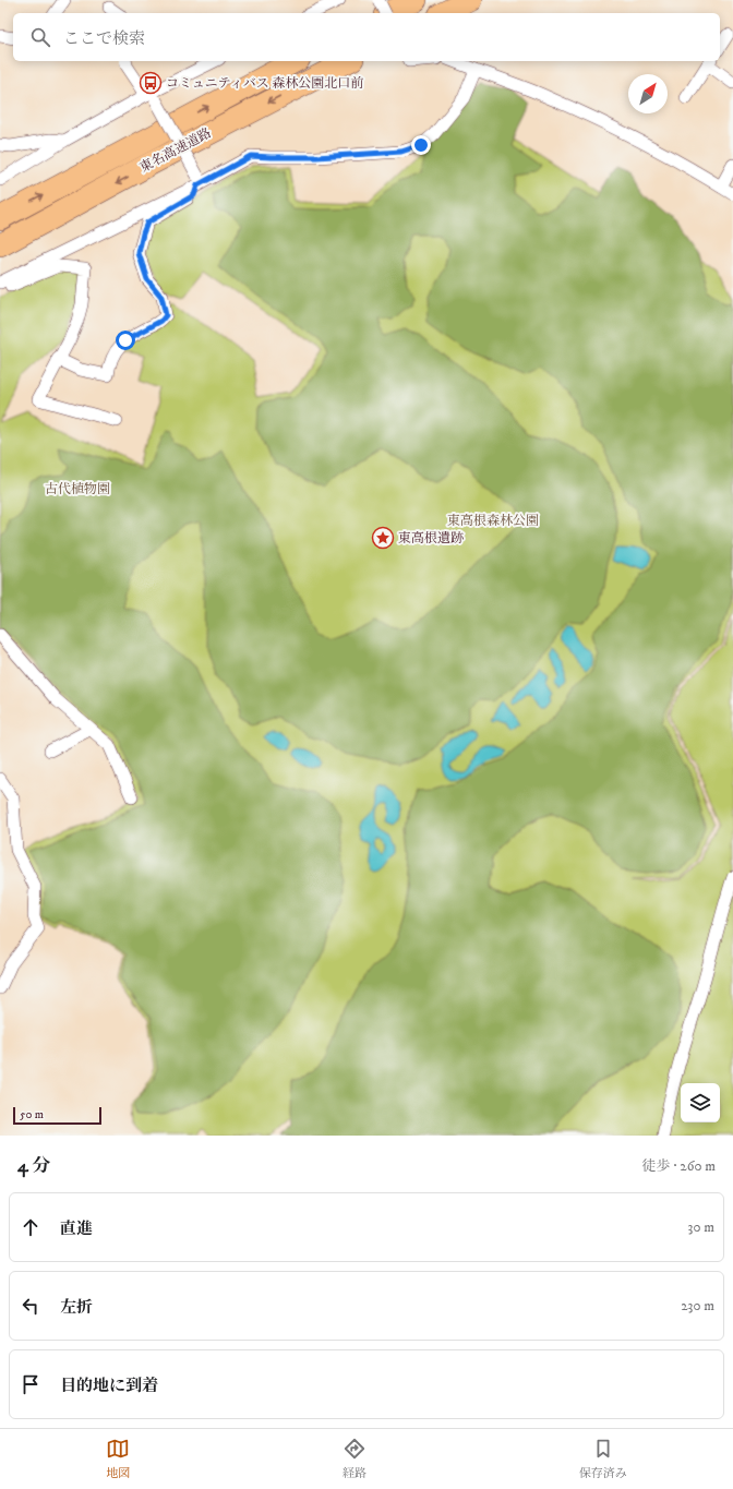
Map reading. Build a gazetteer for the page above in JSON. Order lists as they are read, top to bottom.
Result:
{
  "streets": {
    "highway": ["東名高速道路"]
  },
  "parks": ["古代植物園", "東高根森林公園"],
  "places": {
    "bus stop": ["コミュニティバス 森林公園北口前"],
    "place": ["東高根遺跡"]
  },
  "scale_bar": "50 m",
  "north": "top right",
  "page": {
    "search": "ここで検索",
    "scale": "50 m",
    "heading": ["4 分", "徒歩 · 260 m"],
    "list": [
      ["直進", "30 m"],
      ["左折", "230 m"],
      "目的地に到着"
    ],
    "nav": ["地図", "経路", "保存済み"]
  }
}
